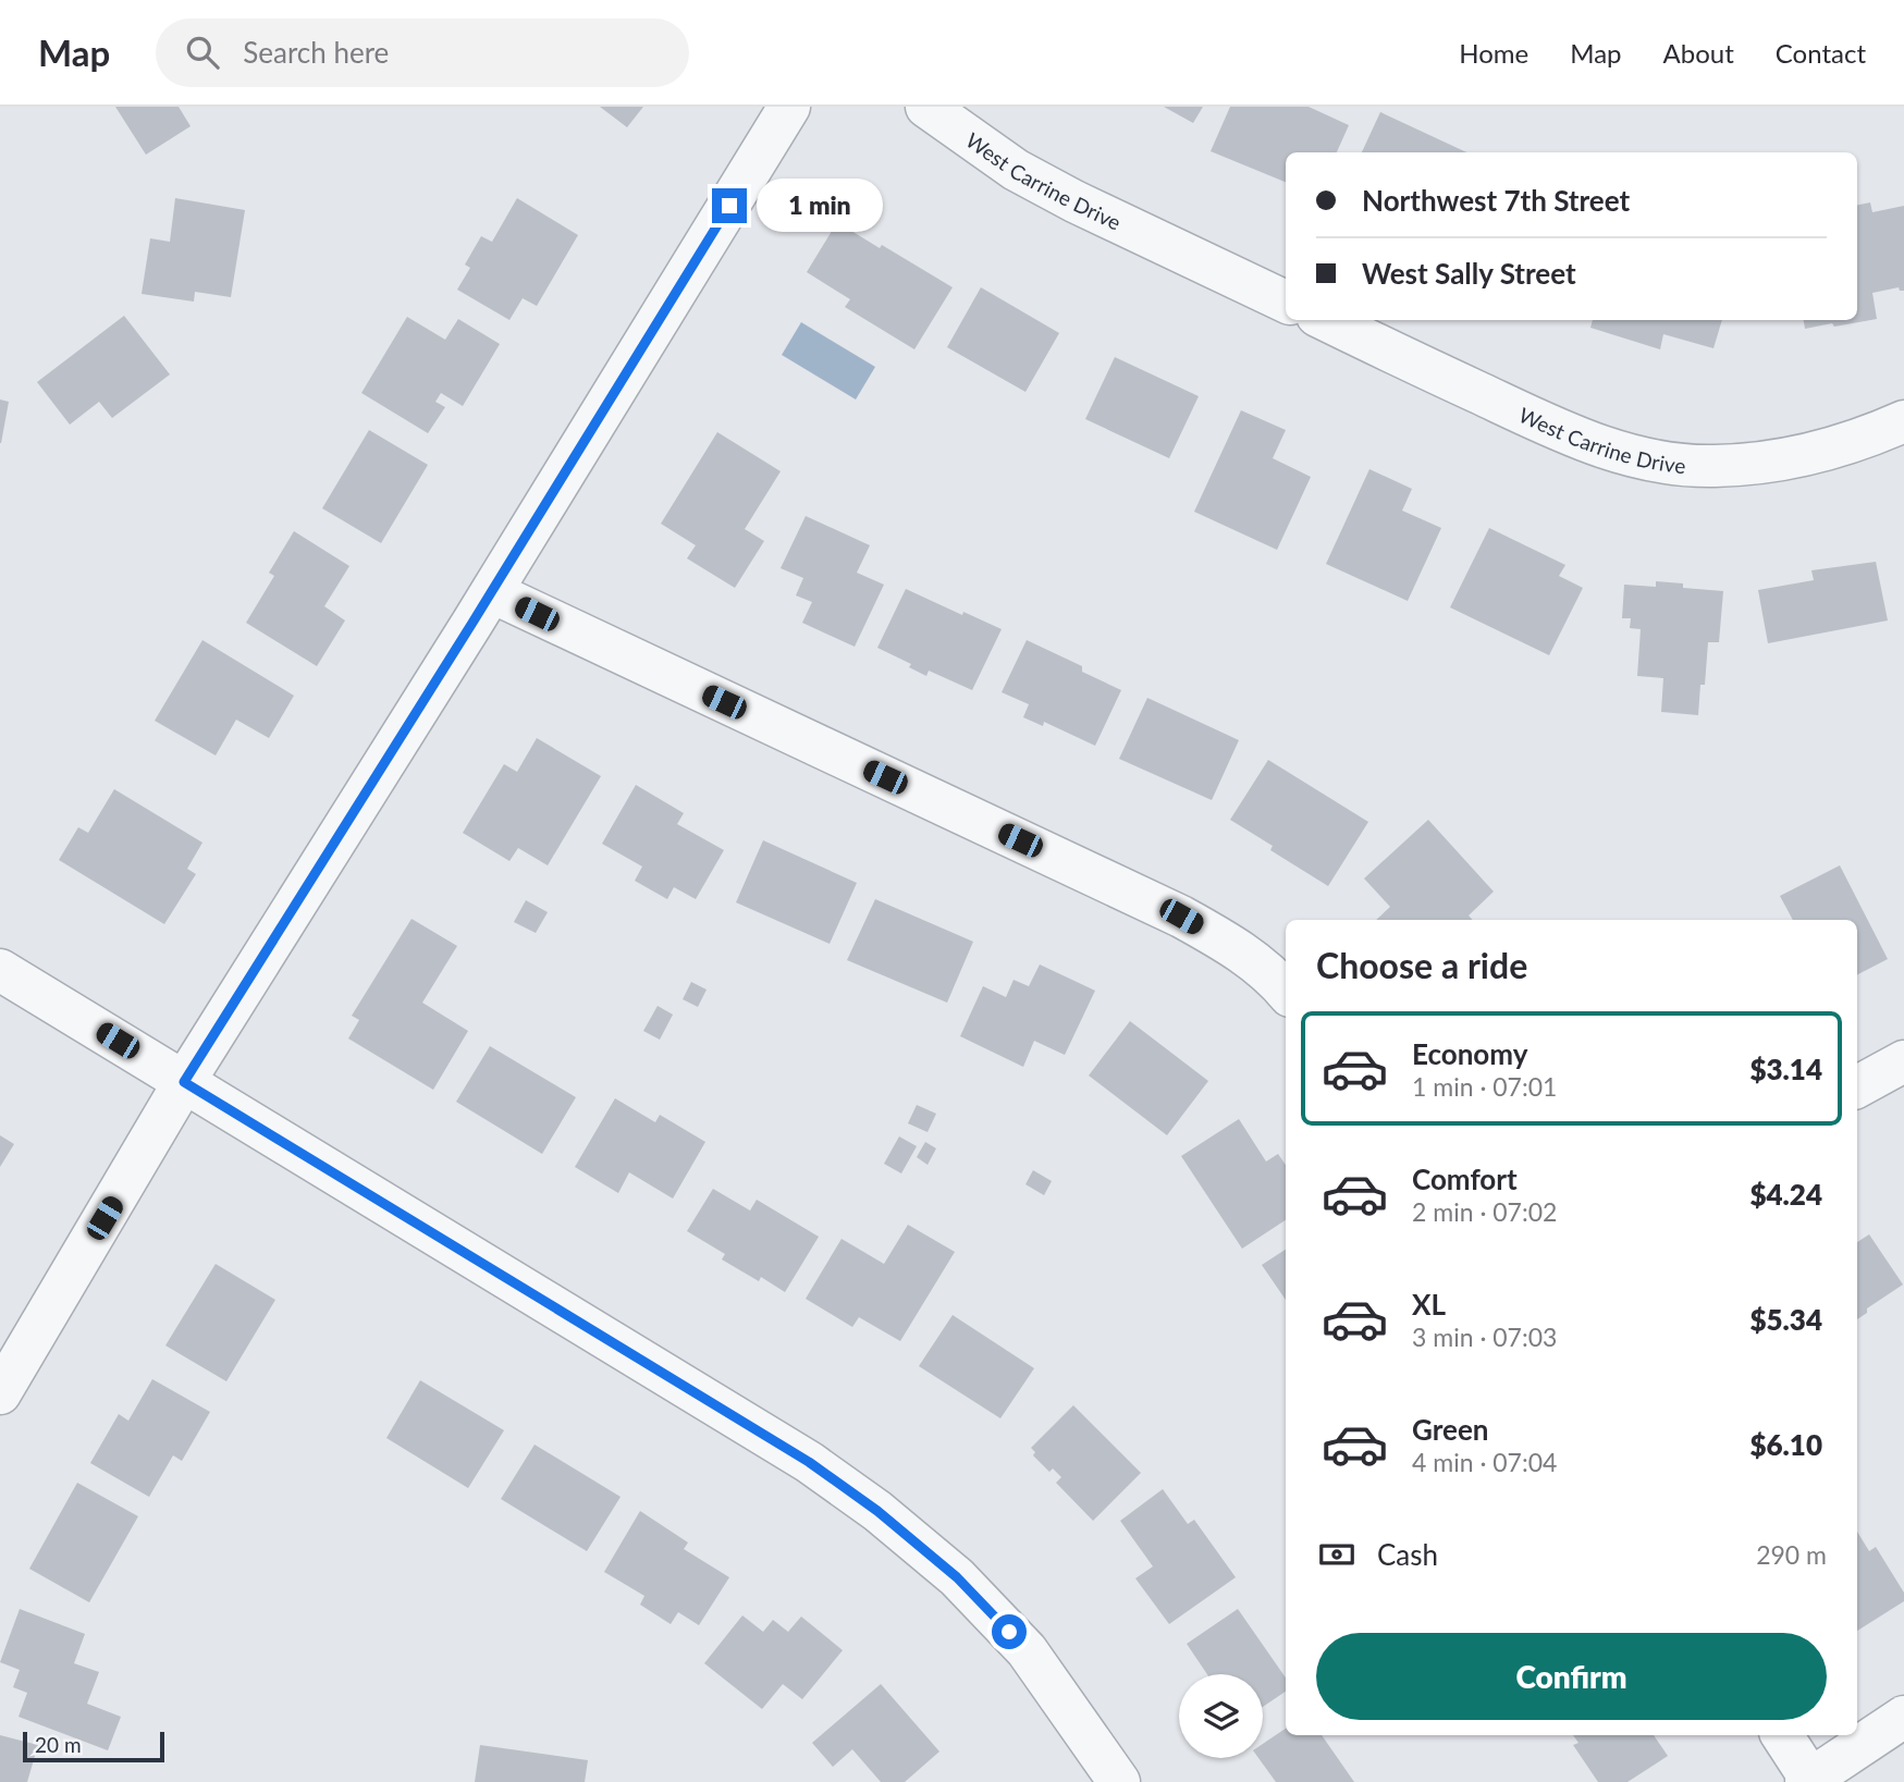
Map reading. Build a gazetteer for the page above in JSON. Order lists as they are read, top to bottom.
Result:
{
  "streets": {
    "street": ["West Carrine Drive"]
  },
  "scale_bar": "20 m",
  "page": {
    "header": "Map",
    "search": "Search here",
    "nav": [
      "Home",
      "Map",
      "About",
      "Contact"
    ],
    "banner": ["Northwest 7th Street", "West Sally Street"],
    "bubble": "1 min",
    "heading": "Choose a ride",
    "list": [
      {
        "name": "Economy",
        "note": "1 min · 07:01",
        "value": "$3.14"
      },
      {
        "name": "Comfort",
        "note": "2 min · 07:02",
        "value": "$4.24"
      },
      {
        "name": "XL",
        "note": "3 min · 07:03",
        "value": "$5.34"
      },
      {
        "name": "Green",
        "note": "4 min · 07:04",
        "value": "$6.10"
      }
    ],
    "pay": ["Cash", "290 m"],
    "buttons": "Confirm",
    "scale": "20 m"
  }
}
